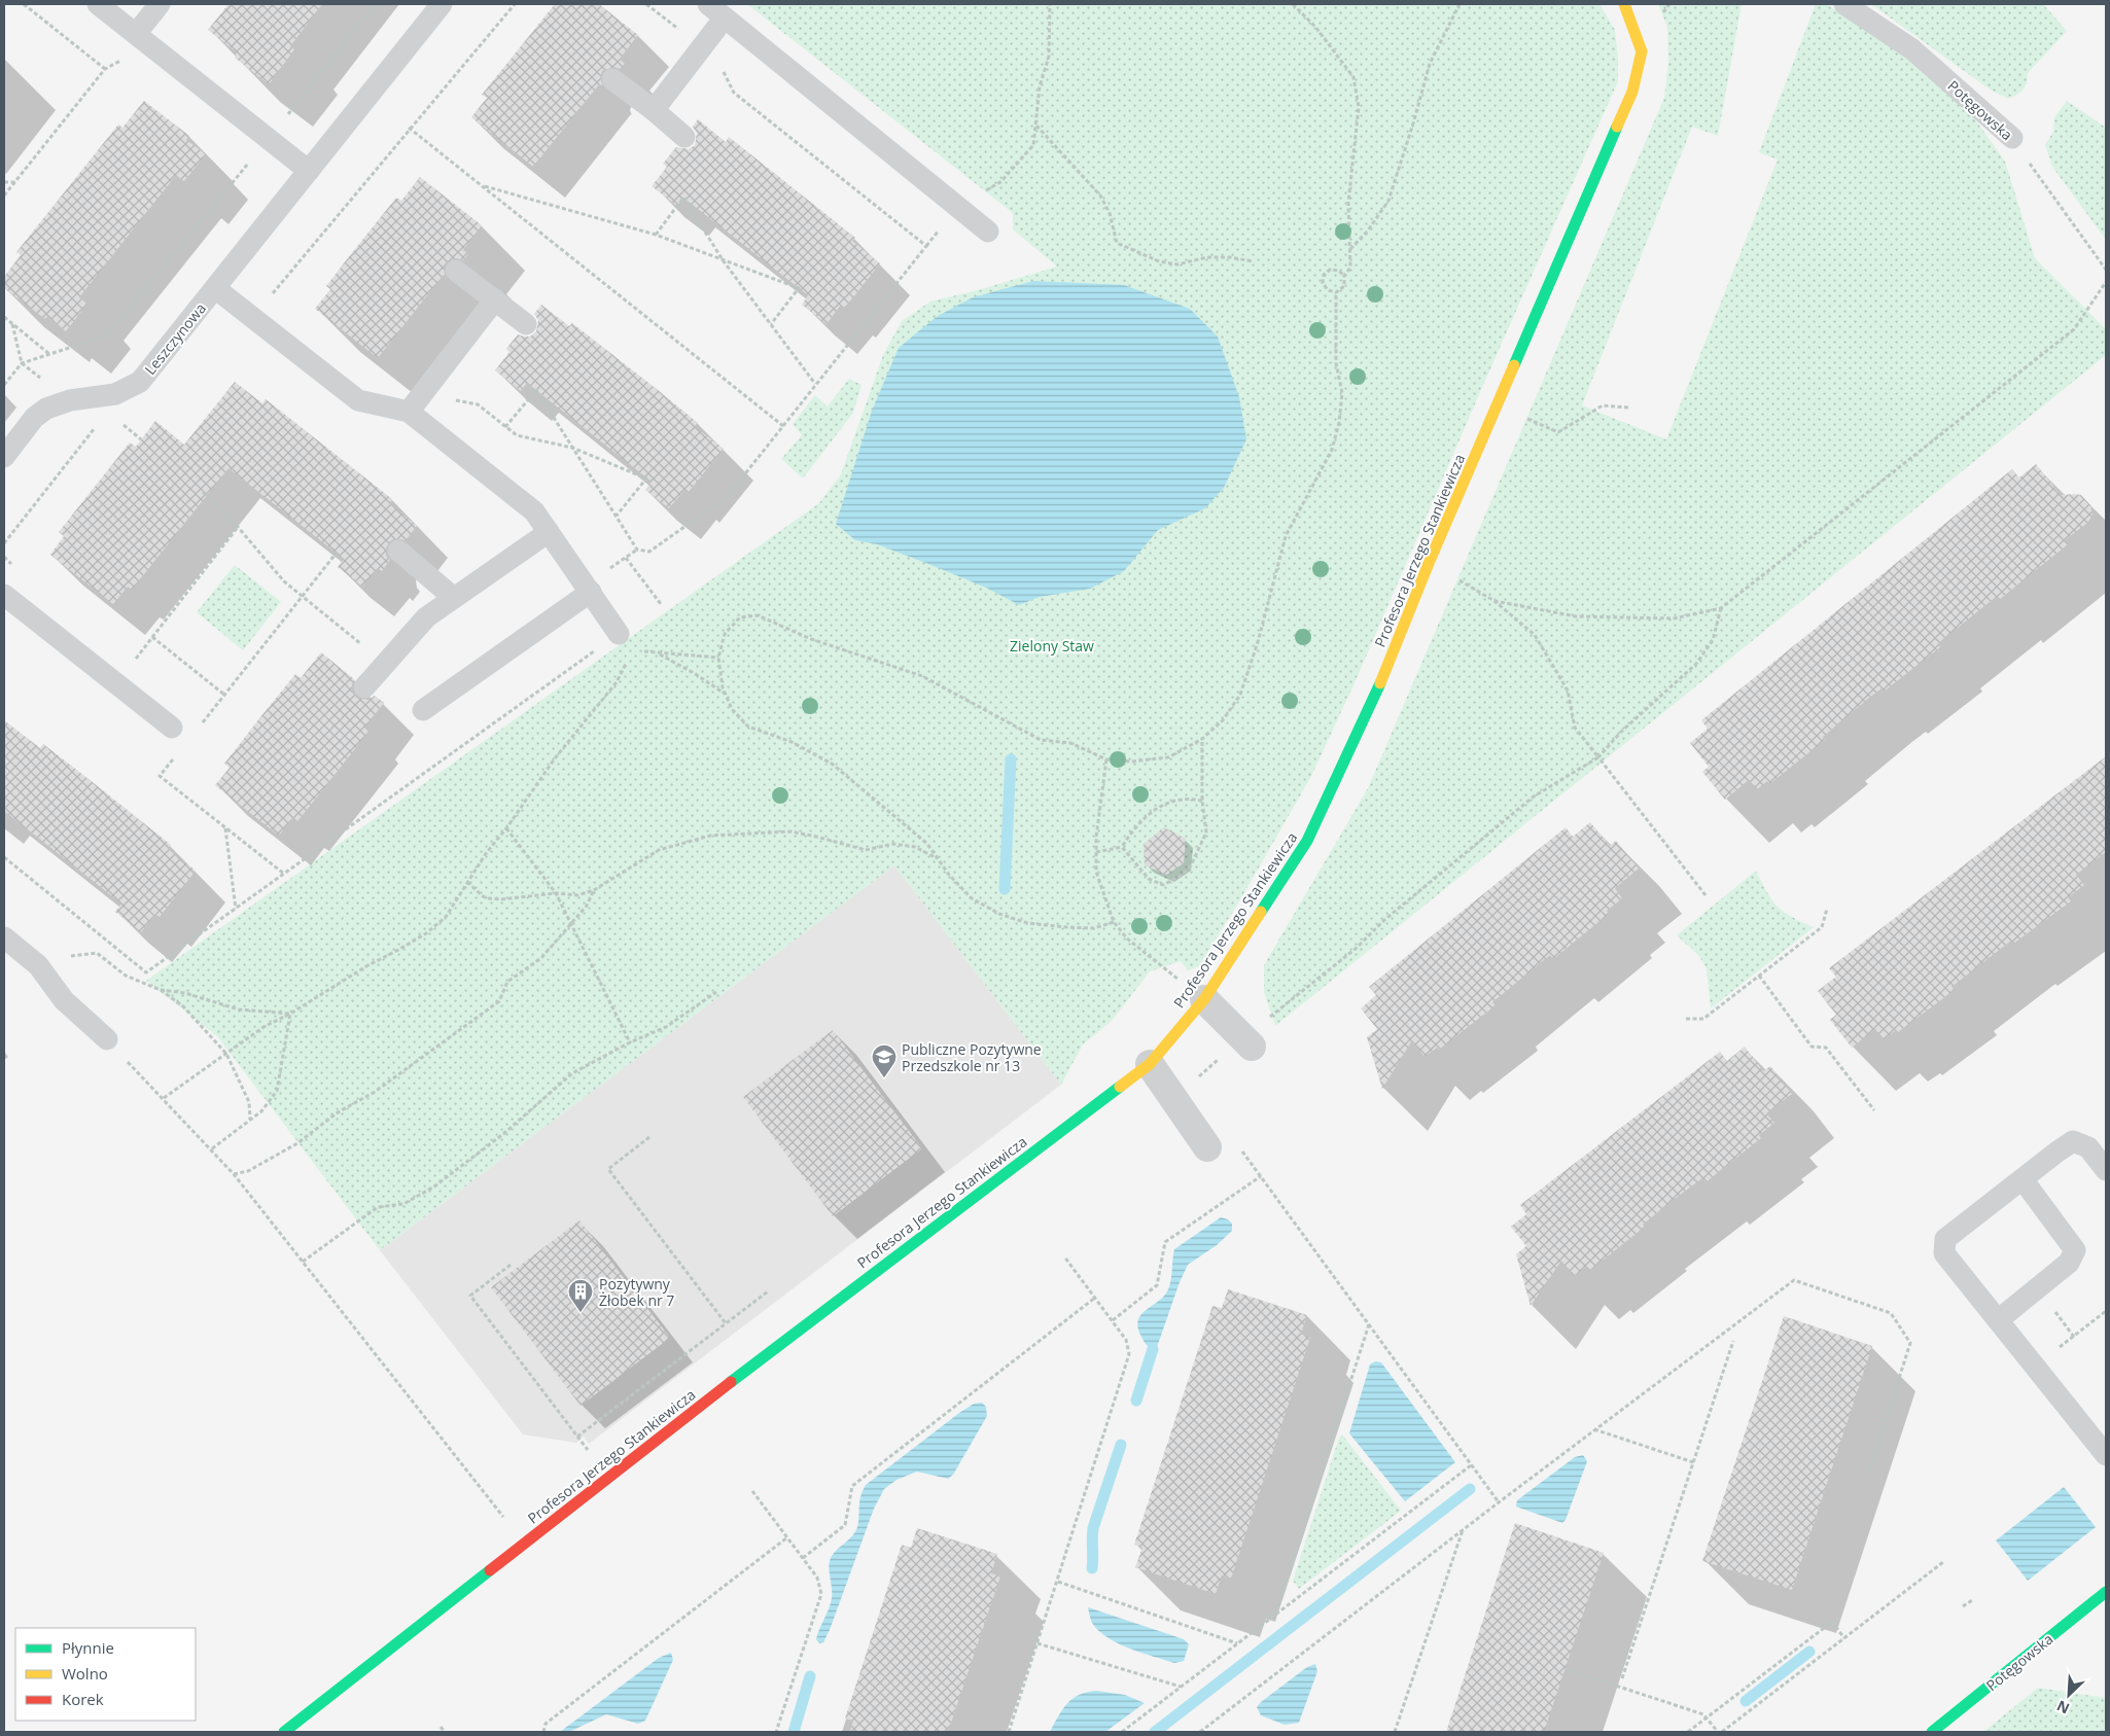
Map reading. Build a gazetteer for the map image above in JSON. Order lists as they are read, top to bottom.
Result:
{
  "streets": {
    "street": ["Potęgowska", "Profesora Jerzego Stankiewicza"],
    "lane": ["Leszczynowa"]
  },
  "parks": ["Zielony Staw"],
  "places": {
    "school or university": ["Publiczne Pozytywne Przedszkole nr 13"],
    "building": ["Pozytywny Żłobek nr 7"]
  },
  "legend": ["Płynnie", "Wolno", "Korek"],
  "north": "bottom left"
}
